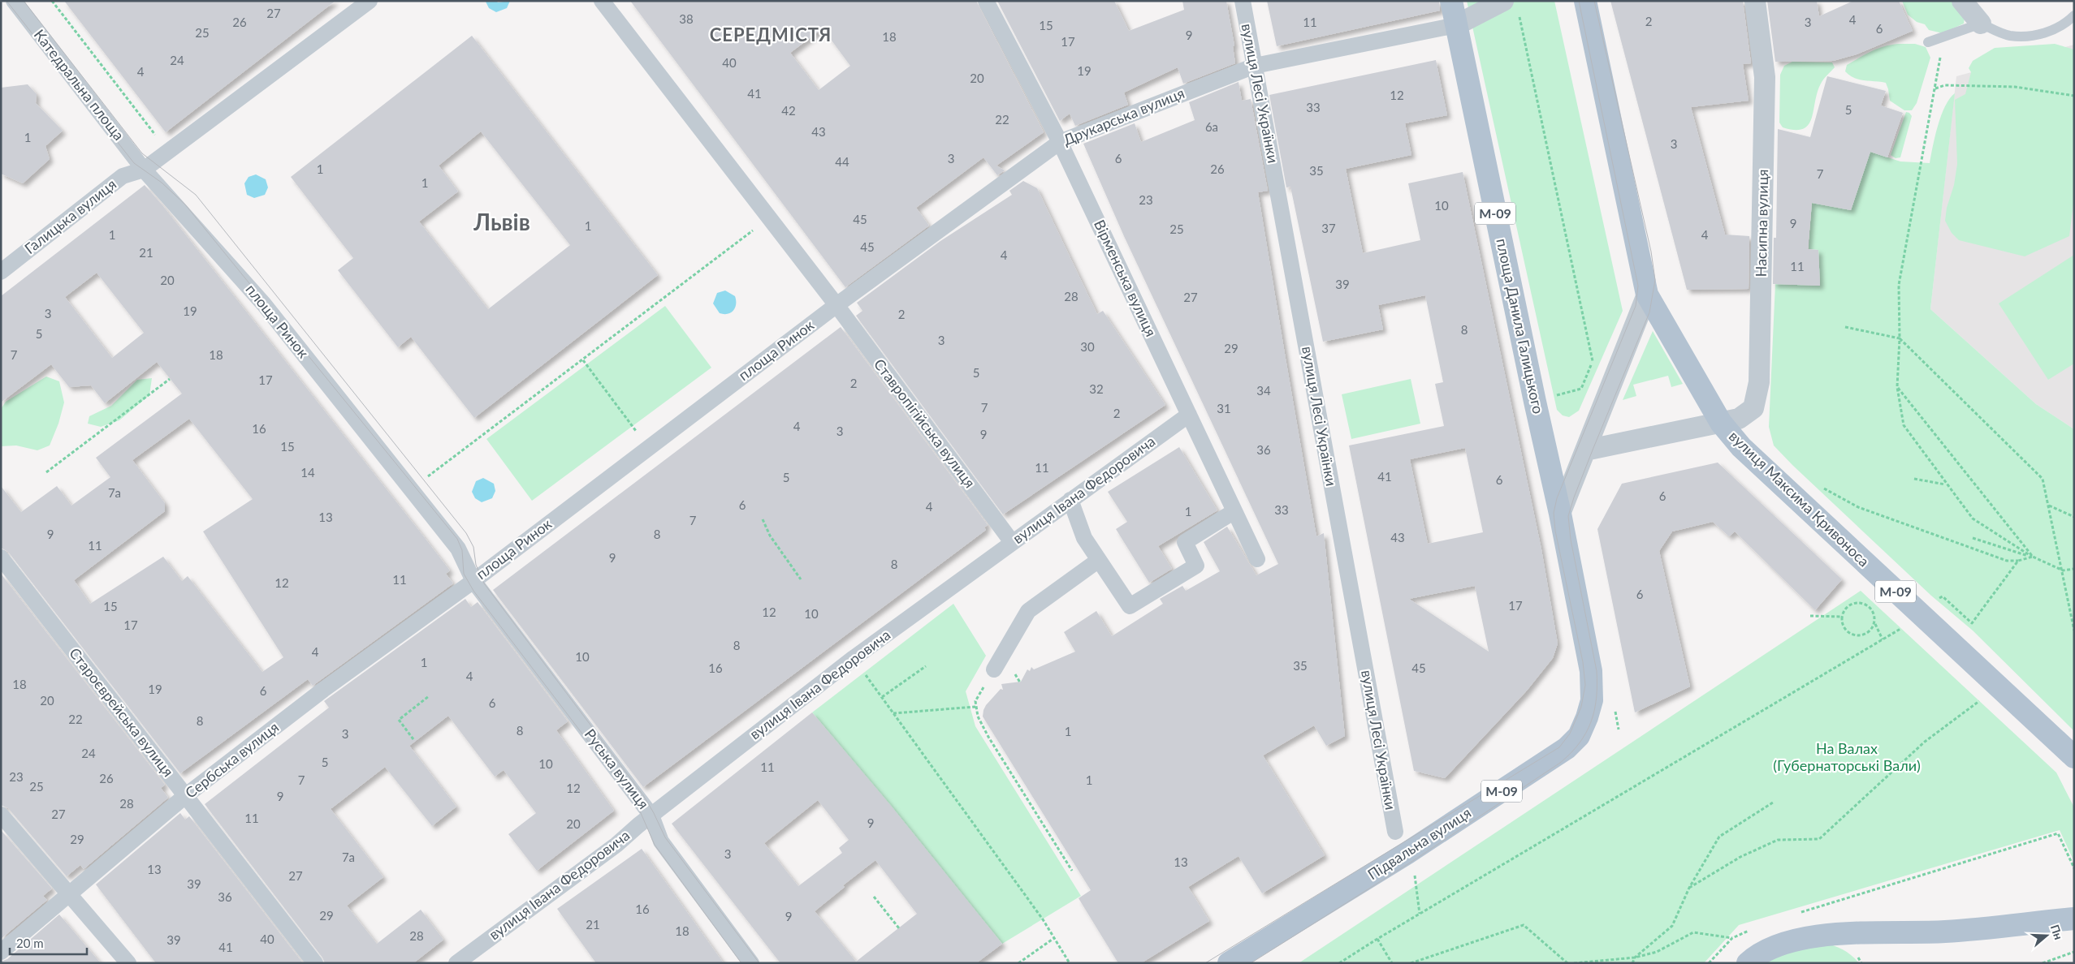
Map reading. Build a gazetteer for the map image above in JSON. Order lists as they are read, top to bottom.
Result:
{
  "streets": {
    "main road": [
      "М-09",
      "площа Данила Галицького",
      "вулиця Максима Кривоноса",
      "Підвальна вулиця"
    ],
    "street": [
      "Катедральна площа",
      "вулиця Лесі Українки",
      "Друкарська вулиця",
      "Галицька вулиця",
      "Насипна вулиця",
      "Вірменська вулиця",
      "площа Ринок",
      "Ставропігійська вулиця",
      "вулиця Івана Федоровича",
      "Староєврейська вулиця",
      "Сербська вулиця",
      "Руська вулиця"
    ]
  },
  "crossings": [
    ["Катедральна площа", "Галицька вулиця"],
    ["Катедральна площа", "площа Ринок"],
    ["вулиця Лесі Українки", "Друкарська вулиця"],
    ["Друкарська вулиця", "Вірменська вулиця"],
    ["Друкарська вулиця", "площа Ринок"],
    ["Друкарська вулиця", "площа Данила Галицького"],
    ["Друкарська вулиця", "Ставропігійська вулиця"],
    ["М-09", "Насипна вулиця"],
    ["М-09", "вулиця Максима Кривоноса"],
    ["Галицька вулиця", "площа Ринок"],
    ["Насипна вулиця", "вулиця Максима Кривоноса"],
    ["Вірменська вулиця", "вулиця Івана Федоровича"],
    ["площа Ринок", "Ставропігійська вулиця"],
    ["площа Ринок", "Сербська вулиця"],
    ["площа Ринок", "Руська вулиця"],
    ["площа Данила Галицького", "Підвальна вулиця"],
    ["Ставропігійська вулиця", "вулиця Івана Федоровича"],
    ["вулиця Івана Федоровича", "Руська вулиця"],
    ["Староєврейська вулиця", "Сербська вулиця"],
    ["Сербська вулиця", "Руська вулиця"]
  ],
  "districts": ["СЕРЕДМІСТЯ", "Львів"],
  "parks": ["На Валах (Губернаторські Вали)"],
  "house_numbers": [
    "27",
    "38",
    "4",
    "2",
    "26",
    "11",
    "3",
    "15",
    "6",
    "25",
    "9",
    "18",
    "17",
    "24",
    "40",
    "19",
    "4",
    "20",
    "41",
    "12",
    "33",
    "5",
    "42",
    "22",
    "6а",
    "43",
    "1",
    "3",
    "3",
    "6",
    "44",
    "1",
    "26",
    "35",
    "7",
    "1",
    "23",
    "10",
    "45",
    "9",
    "1",
    "37",
    "25",
    "1",
    "4",
    "45",
    "21",
    "4",
    "11",
    "20",
    "39",
    "28",
    "27",
    "19",
    "3",
    "2",
    "8",
    "5",
    "3",
    "30",
    "29",
    "7",
    "18",
    "5",
    "17",
    "2",
    "32",
    "34",
    "7",
    "31",
    "2",
    "4",
    "16",
    "3",
    "9",
    "15",
    "36",
    "11",
    "14",
    "41",
    "5",
    "6",
    "7а",
    "6",
    "6",
    "4",
    "33",
    "1",
    "13",
    "7",
    "9",
    "8",
    "43",
    "11",
    "9",
    "8",
    "11",
    "12",
    "6",
    "17",
    "15",
    "12",
    "10",
    "17",
    "8",
    "4",
    "10",
    "1",
    "35",
    "16",
    "45",
    "4",
    "18",
    "19",
    "6",
    "20",
    "6",
    "22",
    "8",
    "8",
    "1",
    "3",
    "24",
    "5",
    "10",
    "11",
    "23",
    "26",
    "7",
    "1",
    "25",
    "12",
    "9",
    "28",
    "27",
    "11",
    "9",
    "20",
    "29",
    "3",
    "7а",
    "13",
    "13",
    "27",
    "39",
    "36",
    "16",
    "29",
    "9",
    "21",
    "18",
    "28",
    "40",
    "39",
    "41"
  ],
  "scale_bar": "20 m",
  "north": "right"
}
